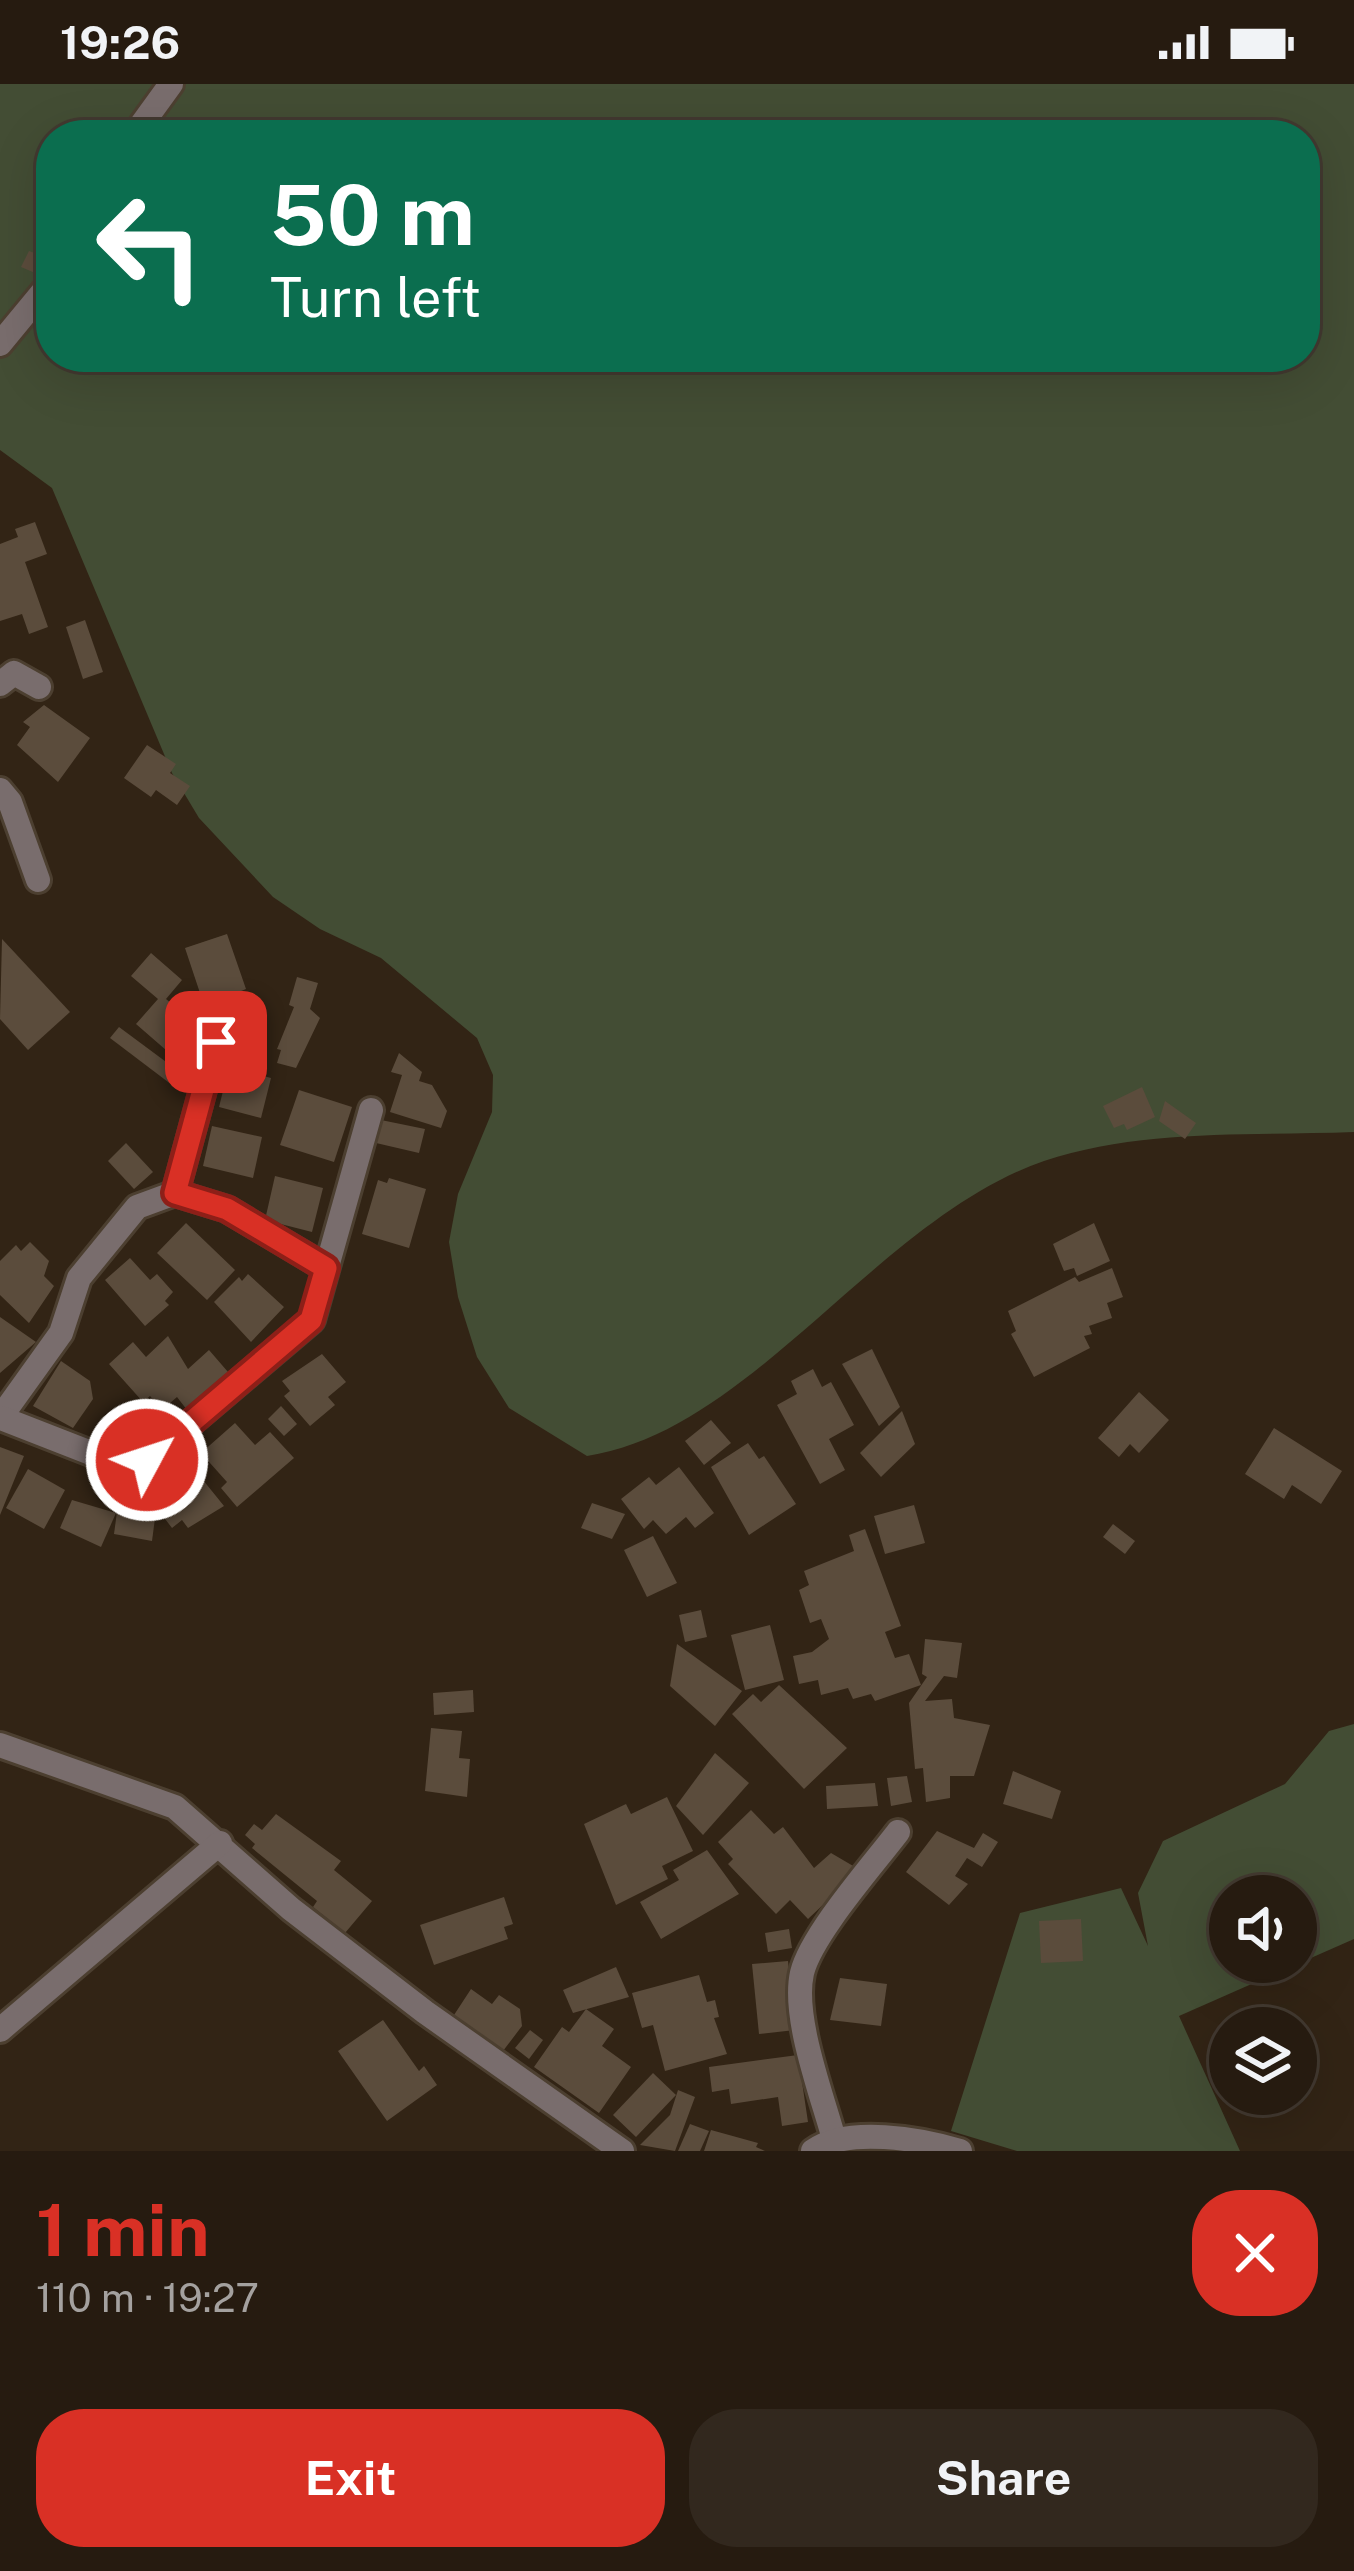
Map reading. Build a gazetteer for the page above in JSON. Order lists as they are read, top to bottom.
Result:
{
  "page": {
    "status": "19:26",
    "turn": ["50 m", "Turn left"],
    "heading": ["1 min", "110 m · 19:27"],
    "buttons": ["Exit", "Share"]
  }
}
